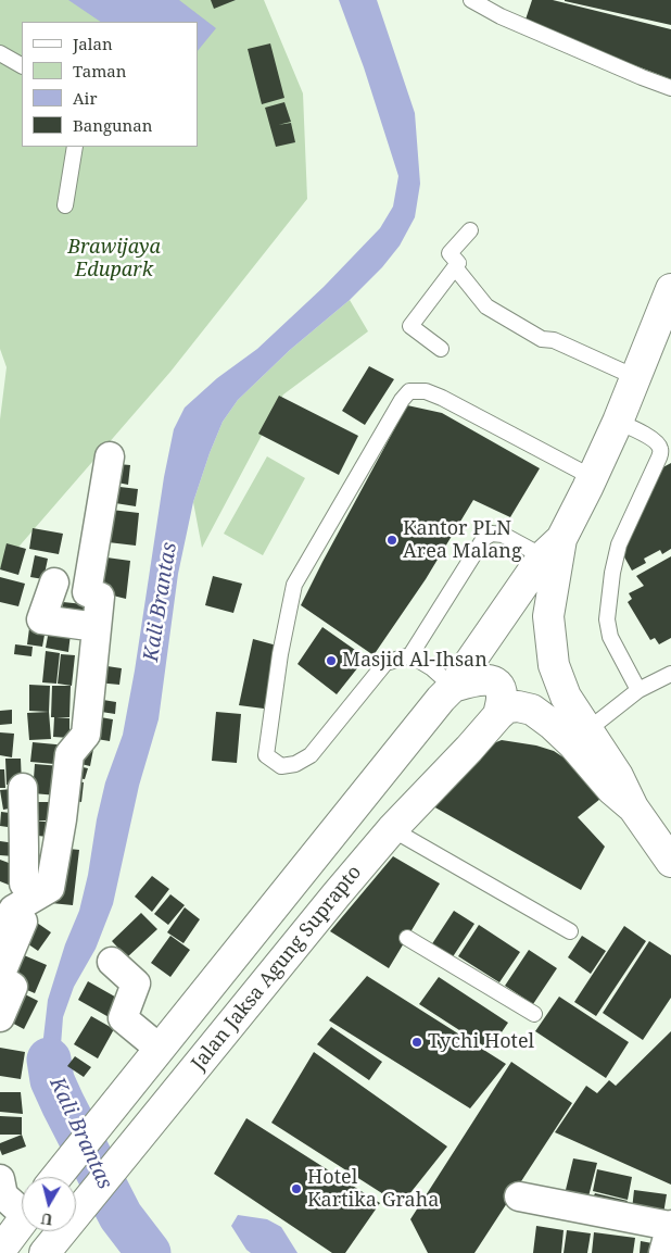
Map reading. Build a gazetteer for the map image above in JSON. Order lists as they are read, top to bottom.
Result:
{
  "streets": {
    "main road": ["Jalan Jaksa Agung Suprapto"]
  },
  "water": ["Kali Brantas"],
  "parks": ["Brawijaya Edupark"],
  "places": [
    "Kantor PLN Area Malang",
    "Masjid Al-Ihsan",
    "Tychi Hotel",
    "Hotel Kartika Graha"
  ],
  "legend": [
    "Jalan",
    "Taman",
    "Air",
    "Bangunan"
  ],
  "north": "bottom"
}
